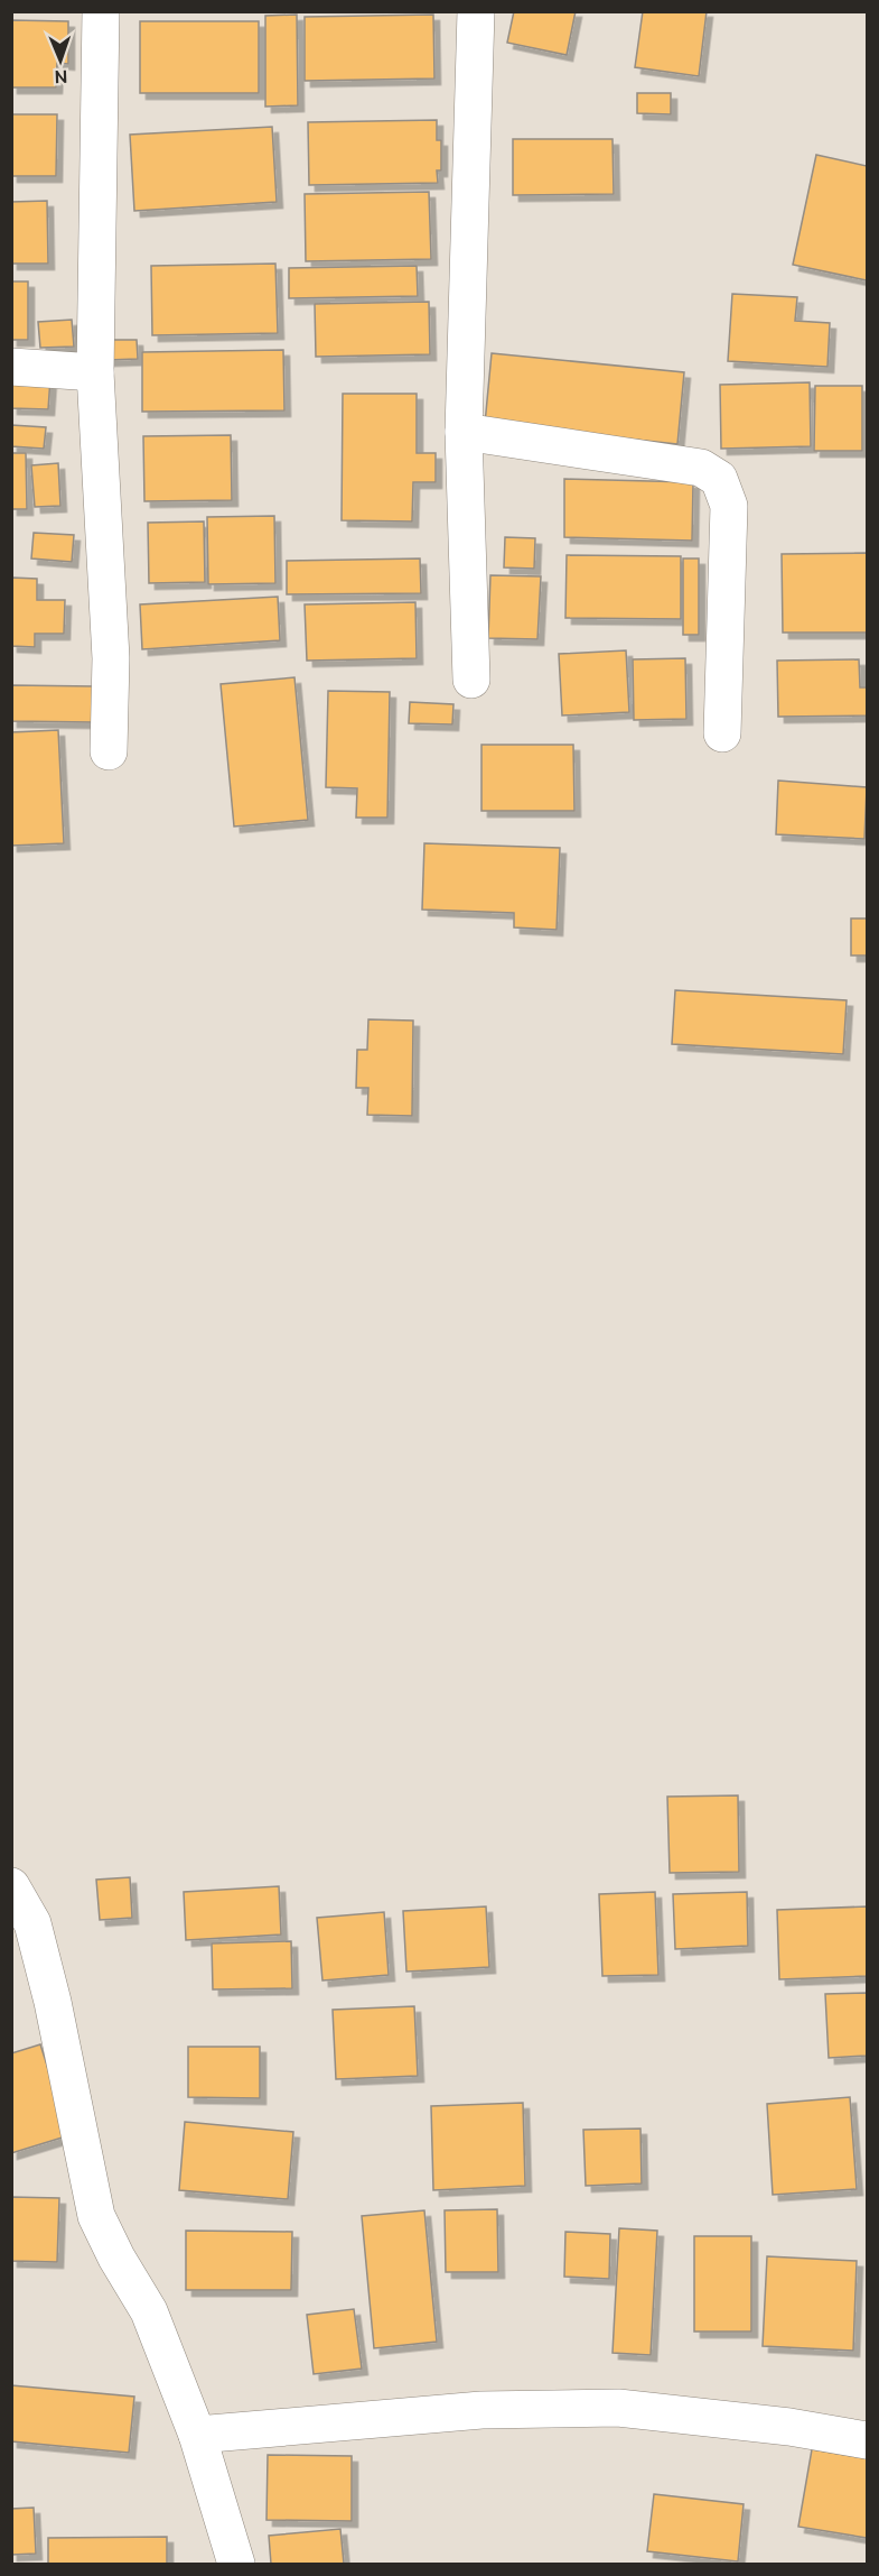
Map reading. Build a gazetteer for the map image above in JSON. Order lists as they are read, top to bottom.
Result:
{
  "north": "bottom"
}
